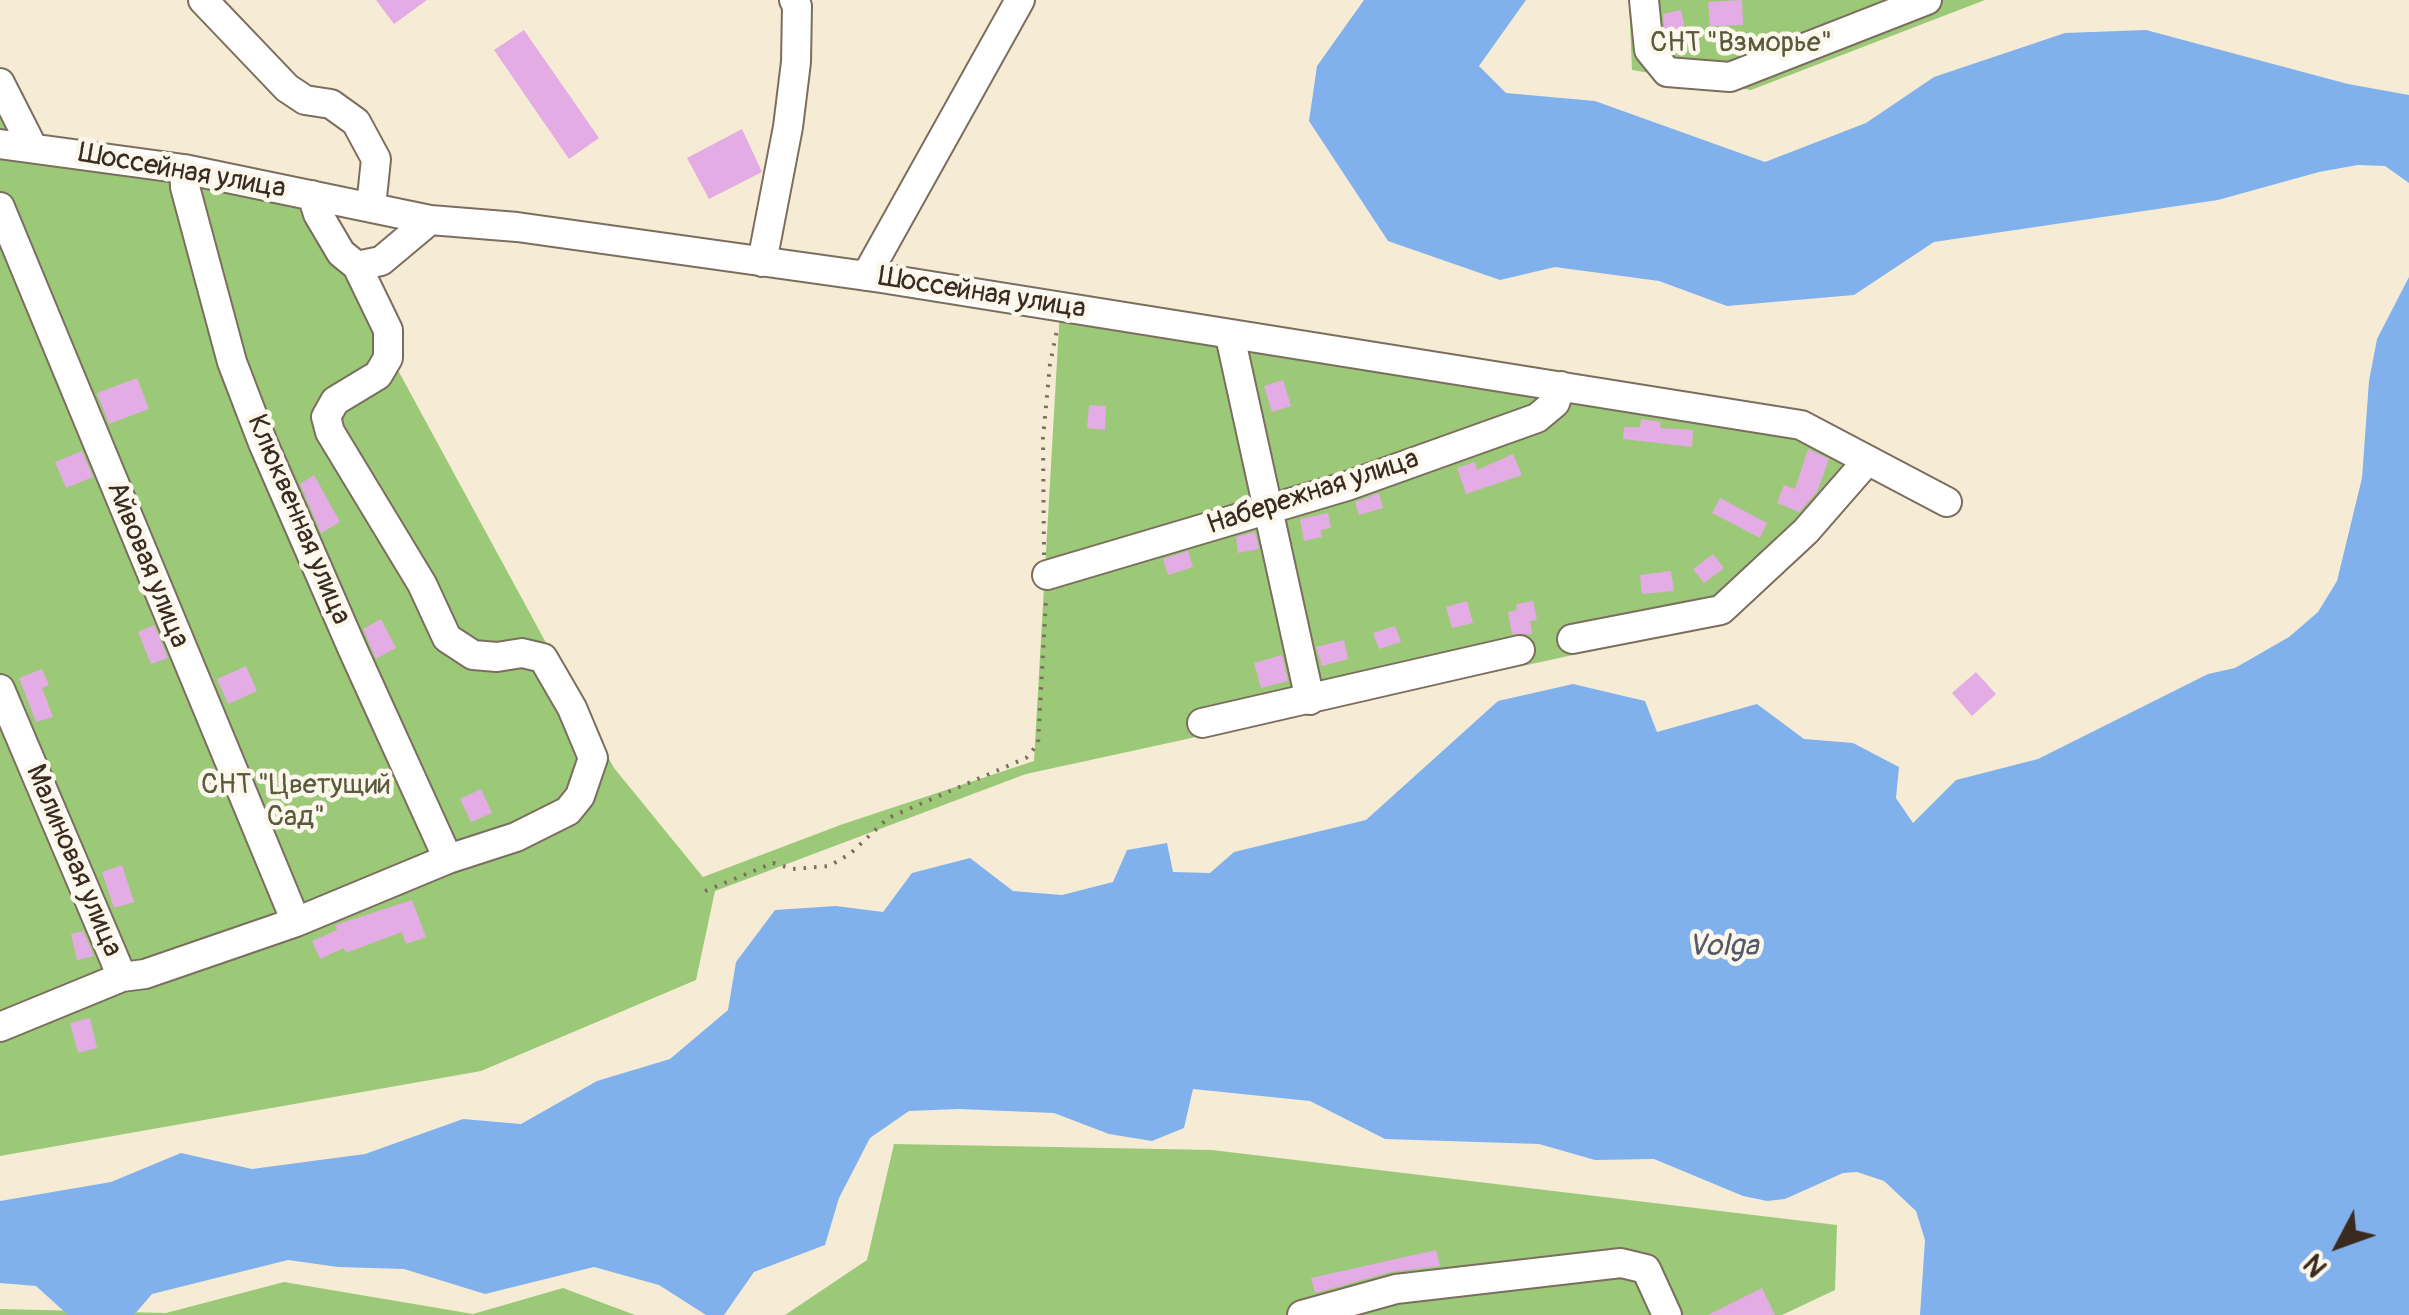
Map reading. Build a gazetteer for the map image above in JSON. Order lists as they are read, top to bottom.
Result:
{
  "streets": {
    "street": [
      "Шоссейная улица",
      "Набережная улица",
      "Клюквенная улица",
      "Айвовая улица",
      "Малиновая улица"
    ]
  },
  "crossings": [
    ["Шоссейная улица", "Набережная улица"],
    ["Шоссейная улица", "Клюквенная улица"]
  ],
  "water": ["Volga"],
  "parks": ["СНТ \"Взморье\"", "СНТ \"Цветущий Сад\""],
  "north": "bottom left"
}
